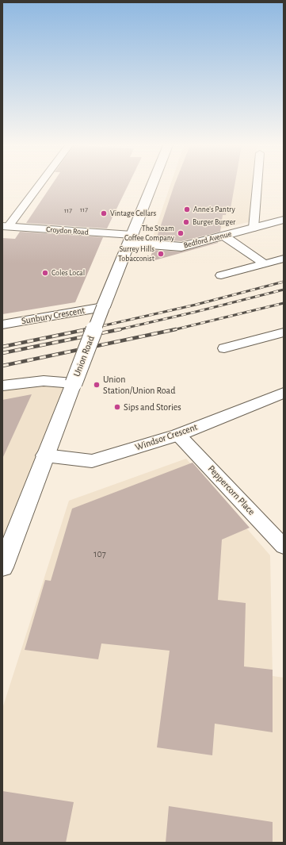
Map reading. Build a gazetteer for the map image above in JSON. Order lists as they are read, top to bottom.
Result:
{
  "streets": {
    "main road": [
      "Croydon Road",
      "Bedford Avenue",
      "Sunbury Crescent",
      "Union Road",
      "Windsor Crescent"
    ],
    "lane": ["Peppercorn Place"]
  },
  "crossings": [
    ["Croydon Road", "Bedford Avenue"],
    ["Croydon Road", "Union Road"],
    ["Bedford Avenue", "Union Road"],
    ["Sunbury Crescent", "Union Road"],
    ["Union Road", "Windsor Crescent"],
    ["Windsor Crescent", "Peppercorn Place"]
  ],
  "places": [
    "Anne's Pantry",
    "Vintage Cellars",
    "Burger Burger",
    "The Steam Coffee Company",
    "Surrey Hills Tobacconist",
    "Coles Local",
    "Union Station/Union Road",
    "Sips and Stories"
  ],
  "house_numbers": ["117", "117", "107"]
}
